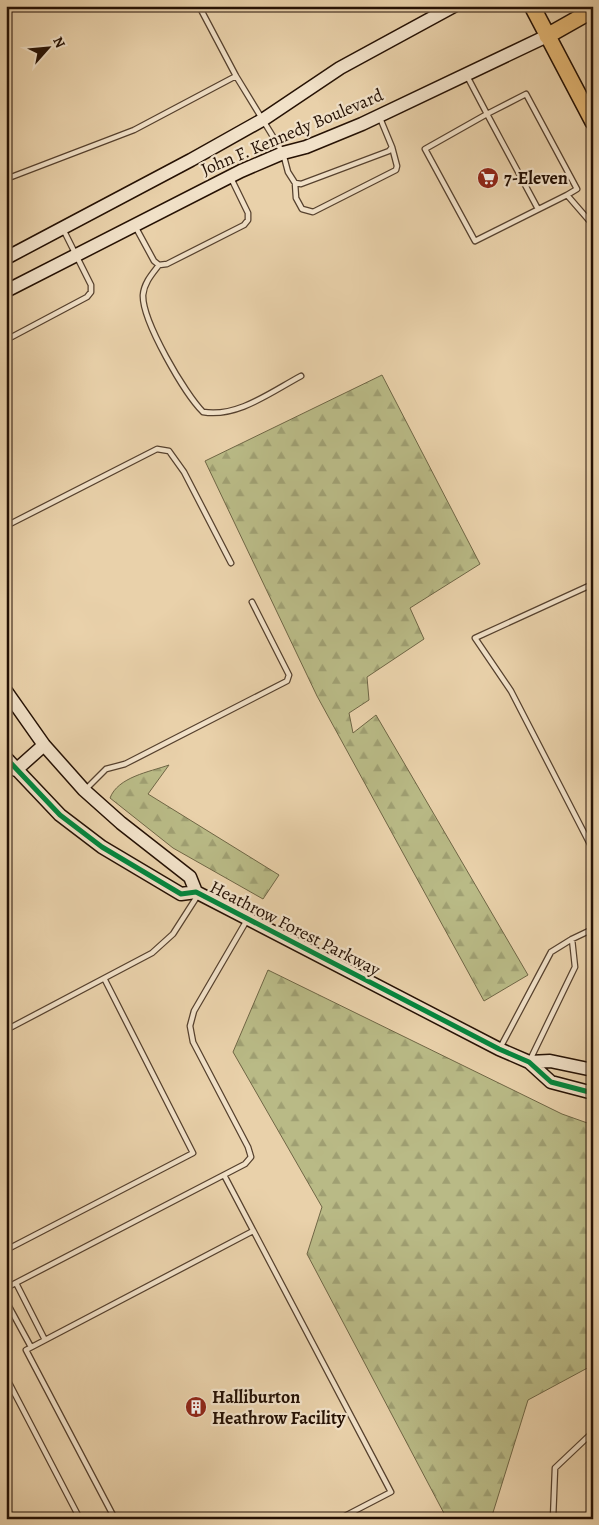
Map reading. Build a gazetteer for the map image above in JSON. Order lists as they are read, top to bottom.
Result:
{
  "streets": {
    "main road": ["John F. Kennedy Boulevard", "Heathrow Forest Parkway"]
  },
  "places": {
    "supermarket": ["7-Eleven"],
    "building": ["Halliburton Heathrow Facility"]
  },
  "north": "top right"
}
